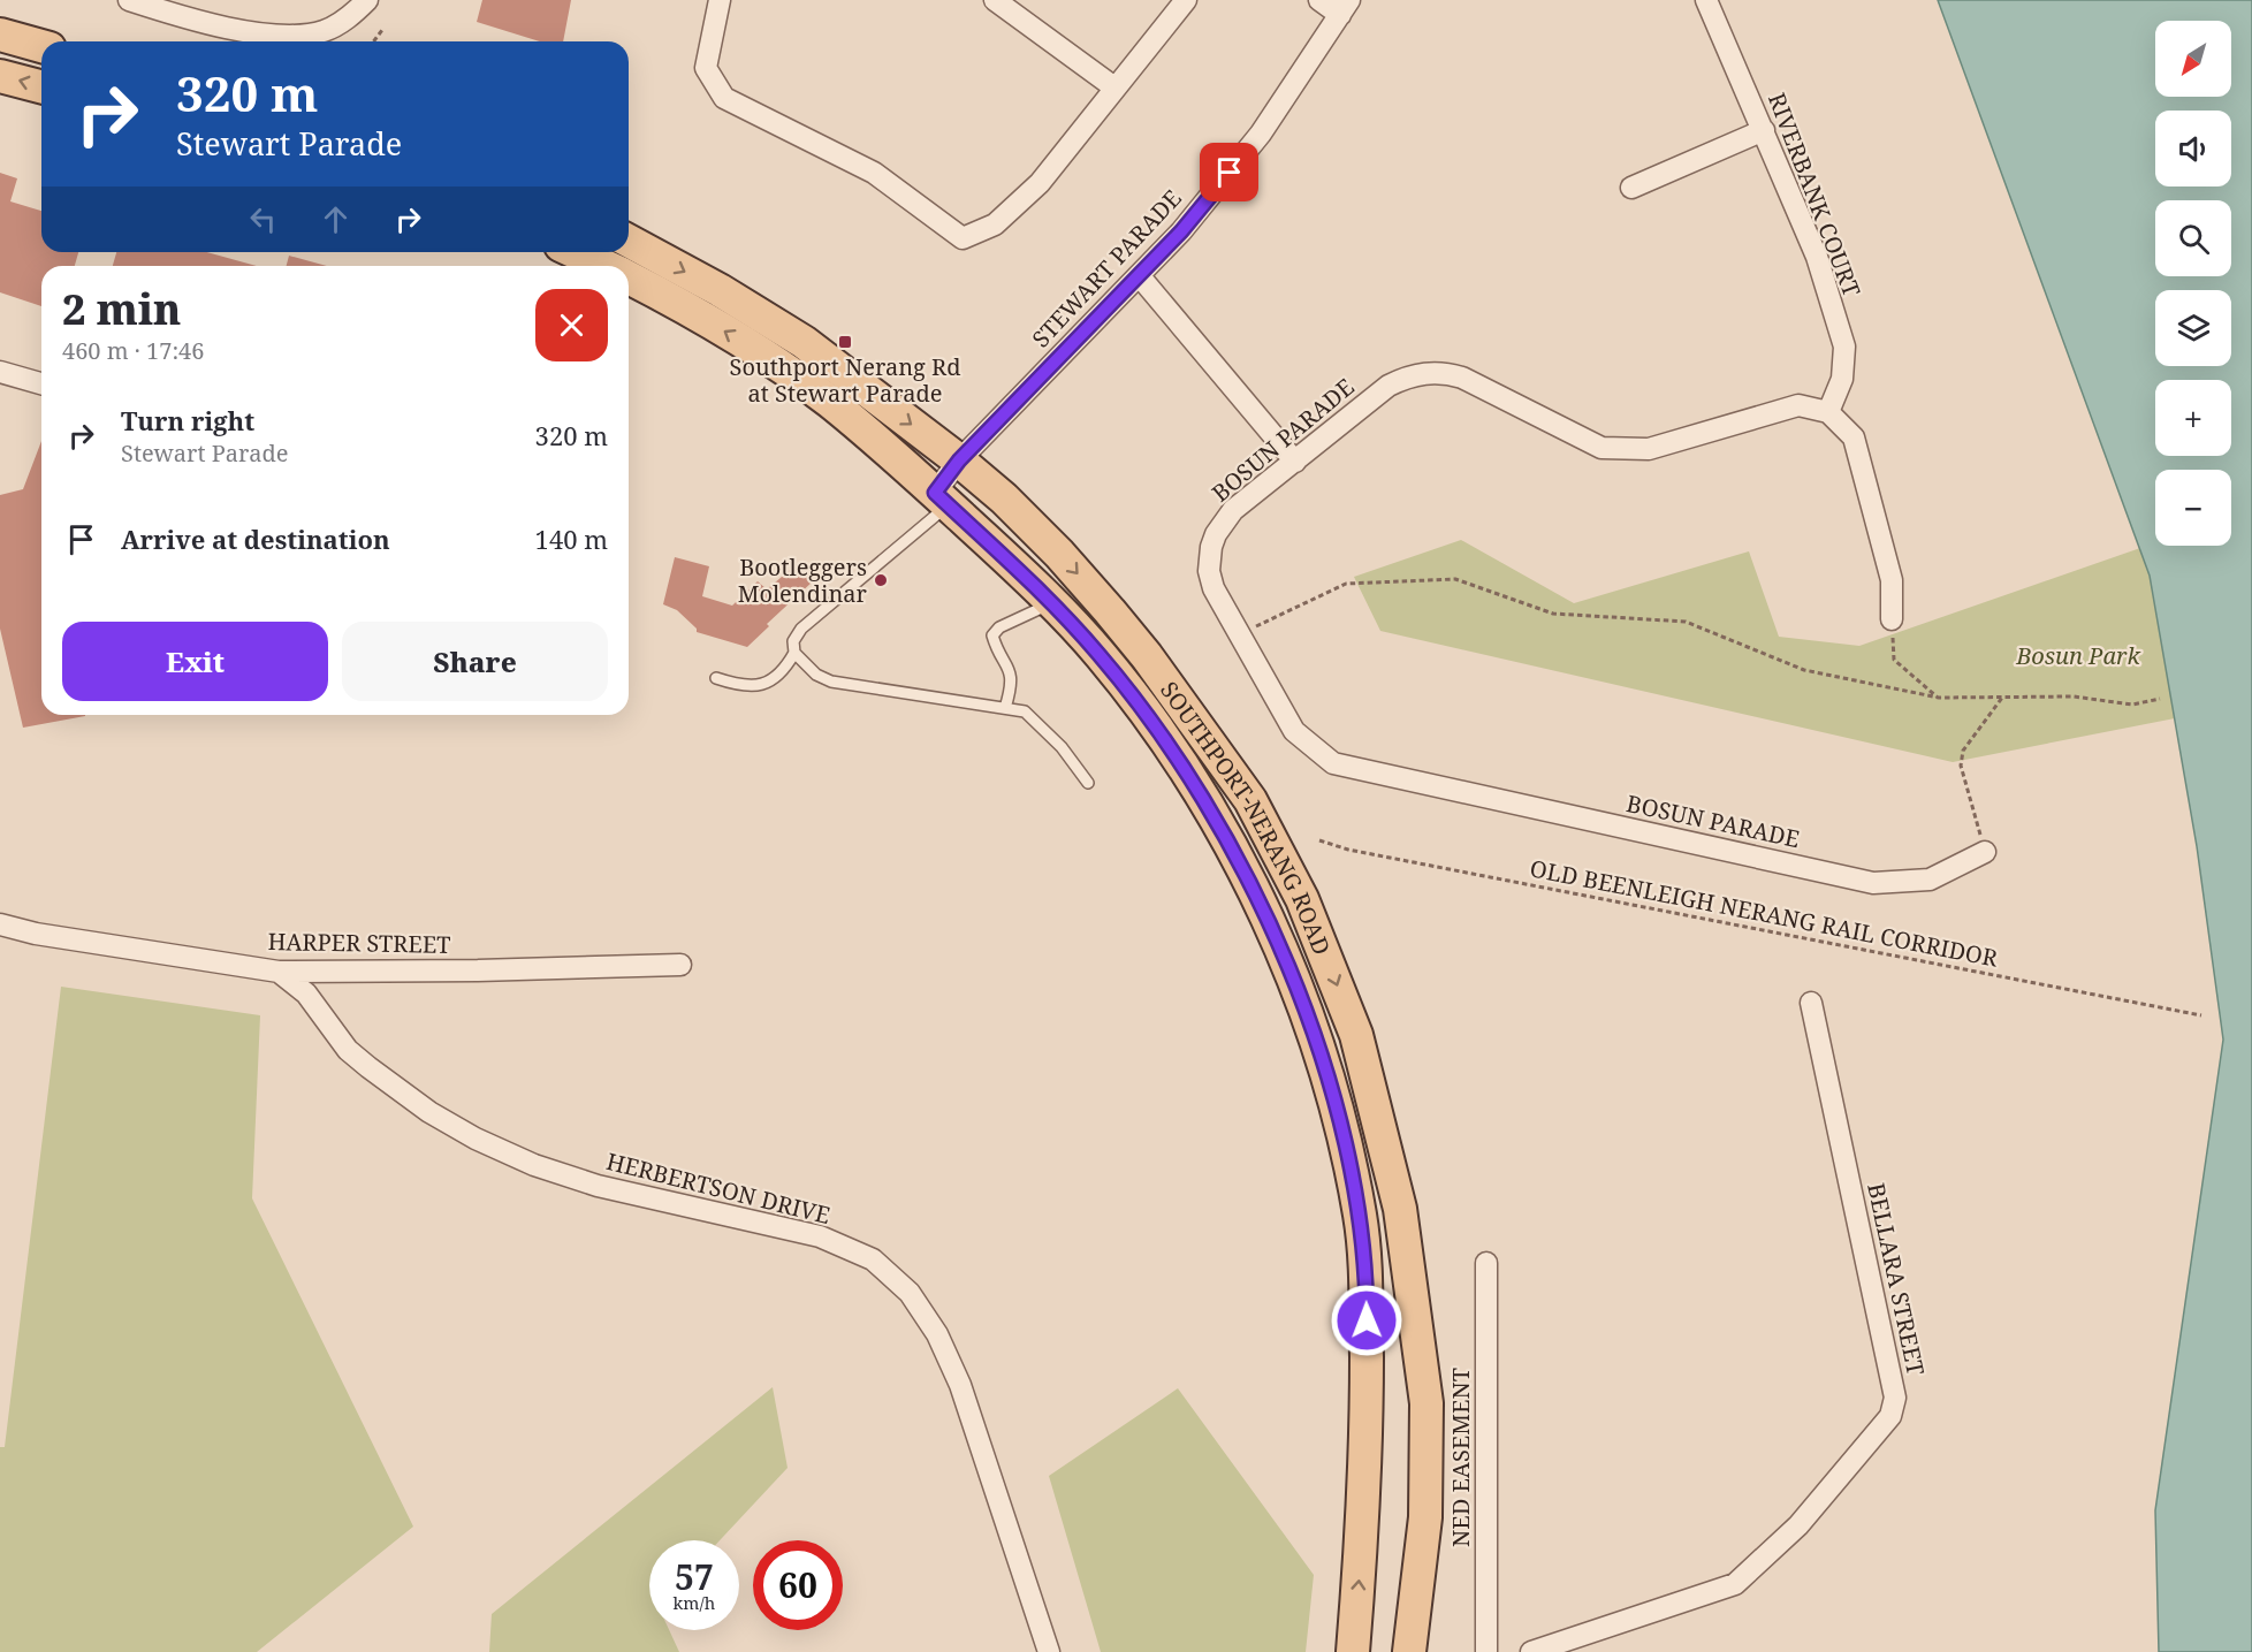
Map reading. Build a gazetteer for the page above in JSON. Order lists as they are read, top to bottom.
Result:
{
  "streets": {
    "main road": ["SOUTHPORT-NERANG ROAD"],
    "street": [
      "RIVERBANK COURT",
      "STEWART PARADE",
      "BOSUN PARADE",
      "HARPER STREET",
      "HERBERTSON DRIVE",
      "BELLARA STREET",
      "NED EASEMENT"
    ],
    "path": ["OLD BEENLEIGH NERANG RAIL CORRIDOR"]
  },
  "crossings": [
    ["RIVERBANK COURT", "BOSUN PARADE"],
    ["STEWART PARADE", "SOUTHPORT-NERANG ROAD"],
    ["HARPER STREET", "HERBERTSON DRIVE"]
  ],
  "parks": ["Bosun Park"],
  "places": {
    "transit": ["Southport Nerang Rd at Stewart Parade"],
    "other": ["Bootleggers Molendinar"]
  },
  "north": "bottom left",
  "page": {
    "map_buttons": ["+", "−"],
    "turn": ["320 m", "Stewart Parade"],
    "heading": ["2 min", "460 m · 17:46"],
    "list": [
      {
        "name": "Turn right",
        "note": "Stewart Parade",
        "value": "320 m"
      },
      {
        "name": "Arrive at destination",
        "value": "140 m"
      }
    ],
    "buttons": ["Exit", "Share"],
    "speed": "57 km/h",
    "limit": "60"
  }
}
